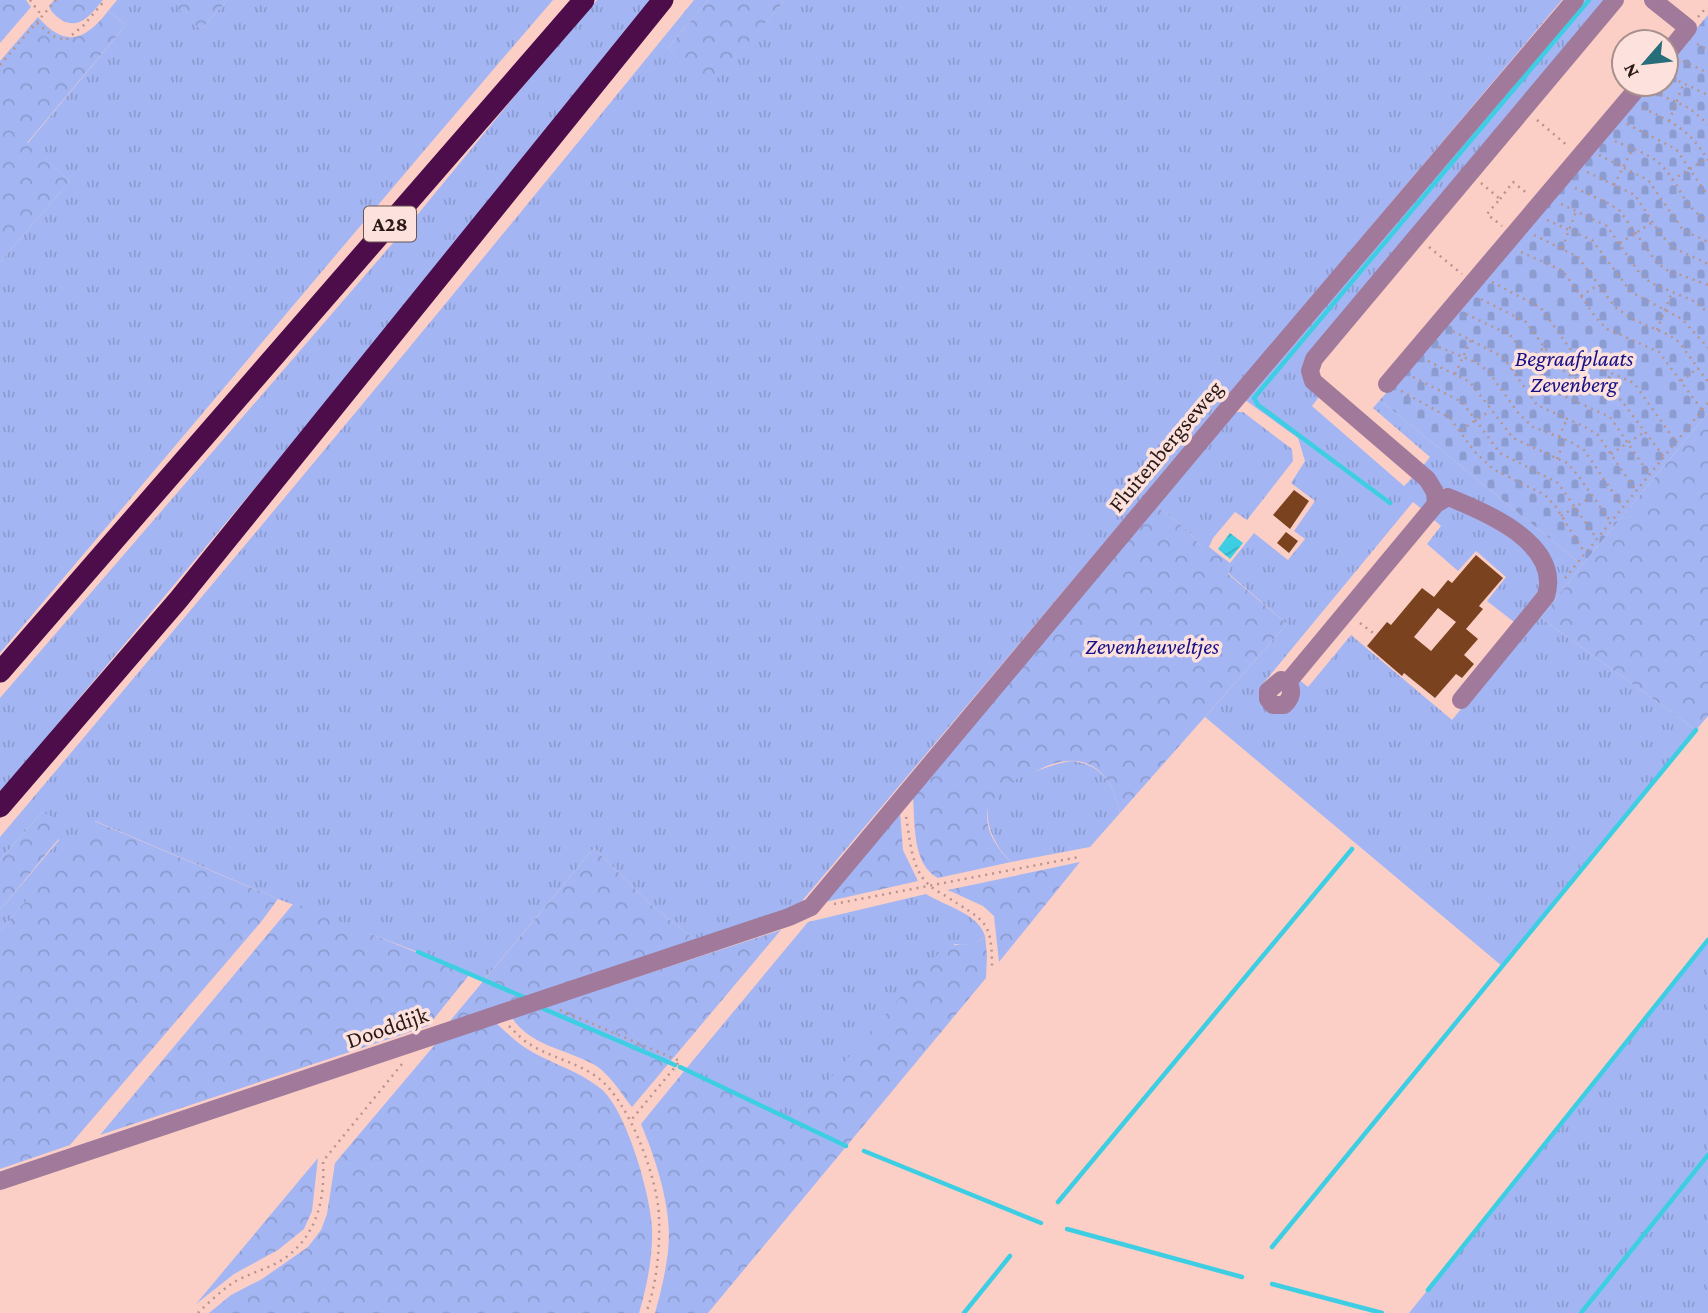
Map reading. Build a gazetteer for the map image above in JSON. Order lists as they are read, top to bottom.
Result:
{
  "streets": {
    "highway": ["A28"],
    "street": ["Fluitenbergseweg", "Dooddijk"]
  },
  "crossings": [
    ["Fluitenbergseweg", "Dooddijk"]
  ],
  "parks": ["Begraafplaats Zevenberg", "Zevenheuveltjes"],
  "north": "bottom left"
}
